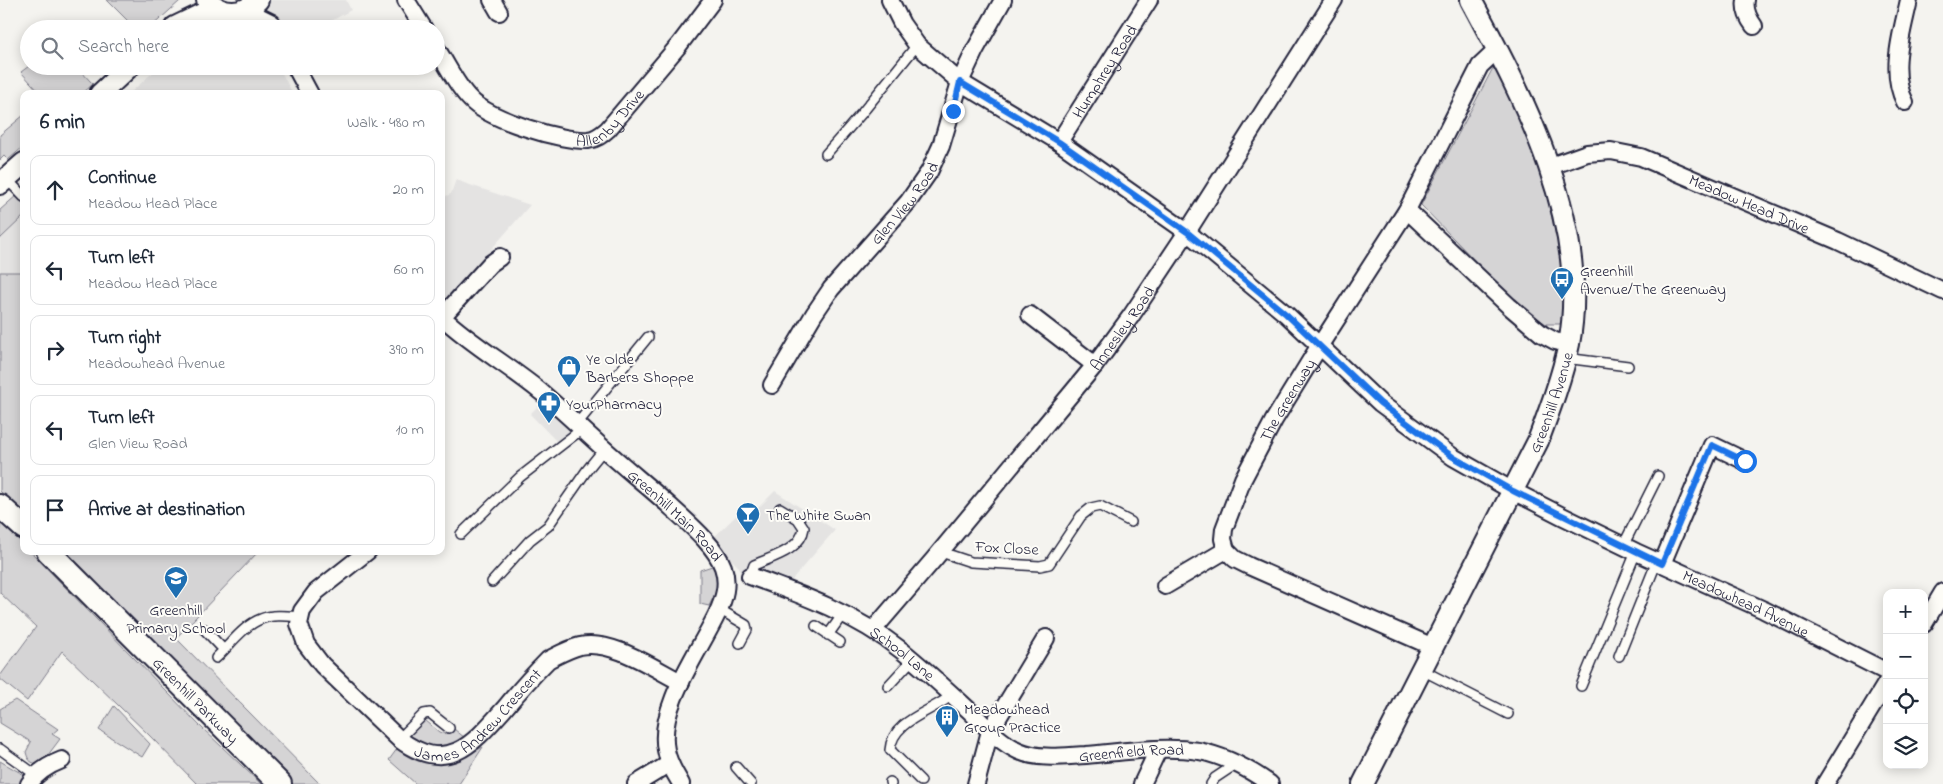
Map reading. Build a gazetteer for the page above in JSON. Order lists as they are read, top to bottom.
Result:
{
  "streets": {
    "main road": ["Greenhill Parkway"],
    "street": [
      "Humphrey Road",
      "Allenby Drive",
      "Glen View Road",
      "Meadow Head Drive",
      "Annesley Road",
      "The Greenway",
      "Greenhill Avenue",
      "Greenhill Main Road",
      "Meadowhead Avenue",
      "School Lane",
      "James Andrew Crescent",
      "Greenfield Road"
    ],
    "lane": ["Fox Close"]
  },
  "crossings": [
    ["Humphrey Road", "Meadowhead Avenue"],
    ["Glen View Road", "Meadowhead Avenue"],
    ["Meadow Head Drive", "Greenhill Avenue"],
    ["Annesley Road", "Fox Close"],
    ["Annesley Road", "Meadowhead Avenue"],
    ["Annesley Road", "School Lane"],
    ["The Greenway", "Greenhill Avenue"],
    ["The Greenway", "Meadowhead Avenue"],
    ["Greenhill Avenue", "Meadowhead Avenue"],
    ["Greenhill Main Road", "James Andrew Crescent"],
    ["School Lane", "Greenfield Road"]
  ],
  "places": {
    "bus stop": ["Greenhill Avenue/The Greenway"],
    "shop": ["Ye Olde Barbers Shoppe"],
    "pharmacy": ["YourPharmacy"],
    "bar": ["The White Swan"],
    "school or university": ["Greenhill Primary School"],
    "building": ["Meadowhead Group Practice"]
  },
  "page": {
    "search": "Search here",
    "heading": ["6 min", "Walk · 480 m"],
    "list": [
      ["Continue", "Meadow Head Place", "20 m"],
      ["Turn left", "Meadow Head Place", "60 m"],
      ["Turn right", "Meadowhead Avenue", "390 m"],
      ["Turn left", "Glen View Road", "10 m"],
      "Arrive at destination"
    ],
    "map_buttons": ["+", "−"]
  }
}
